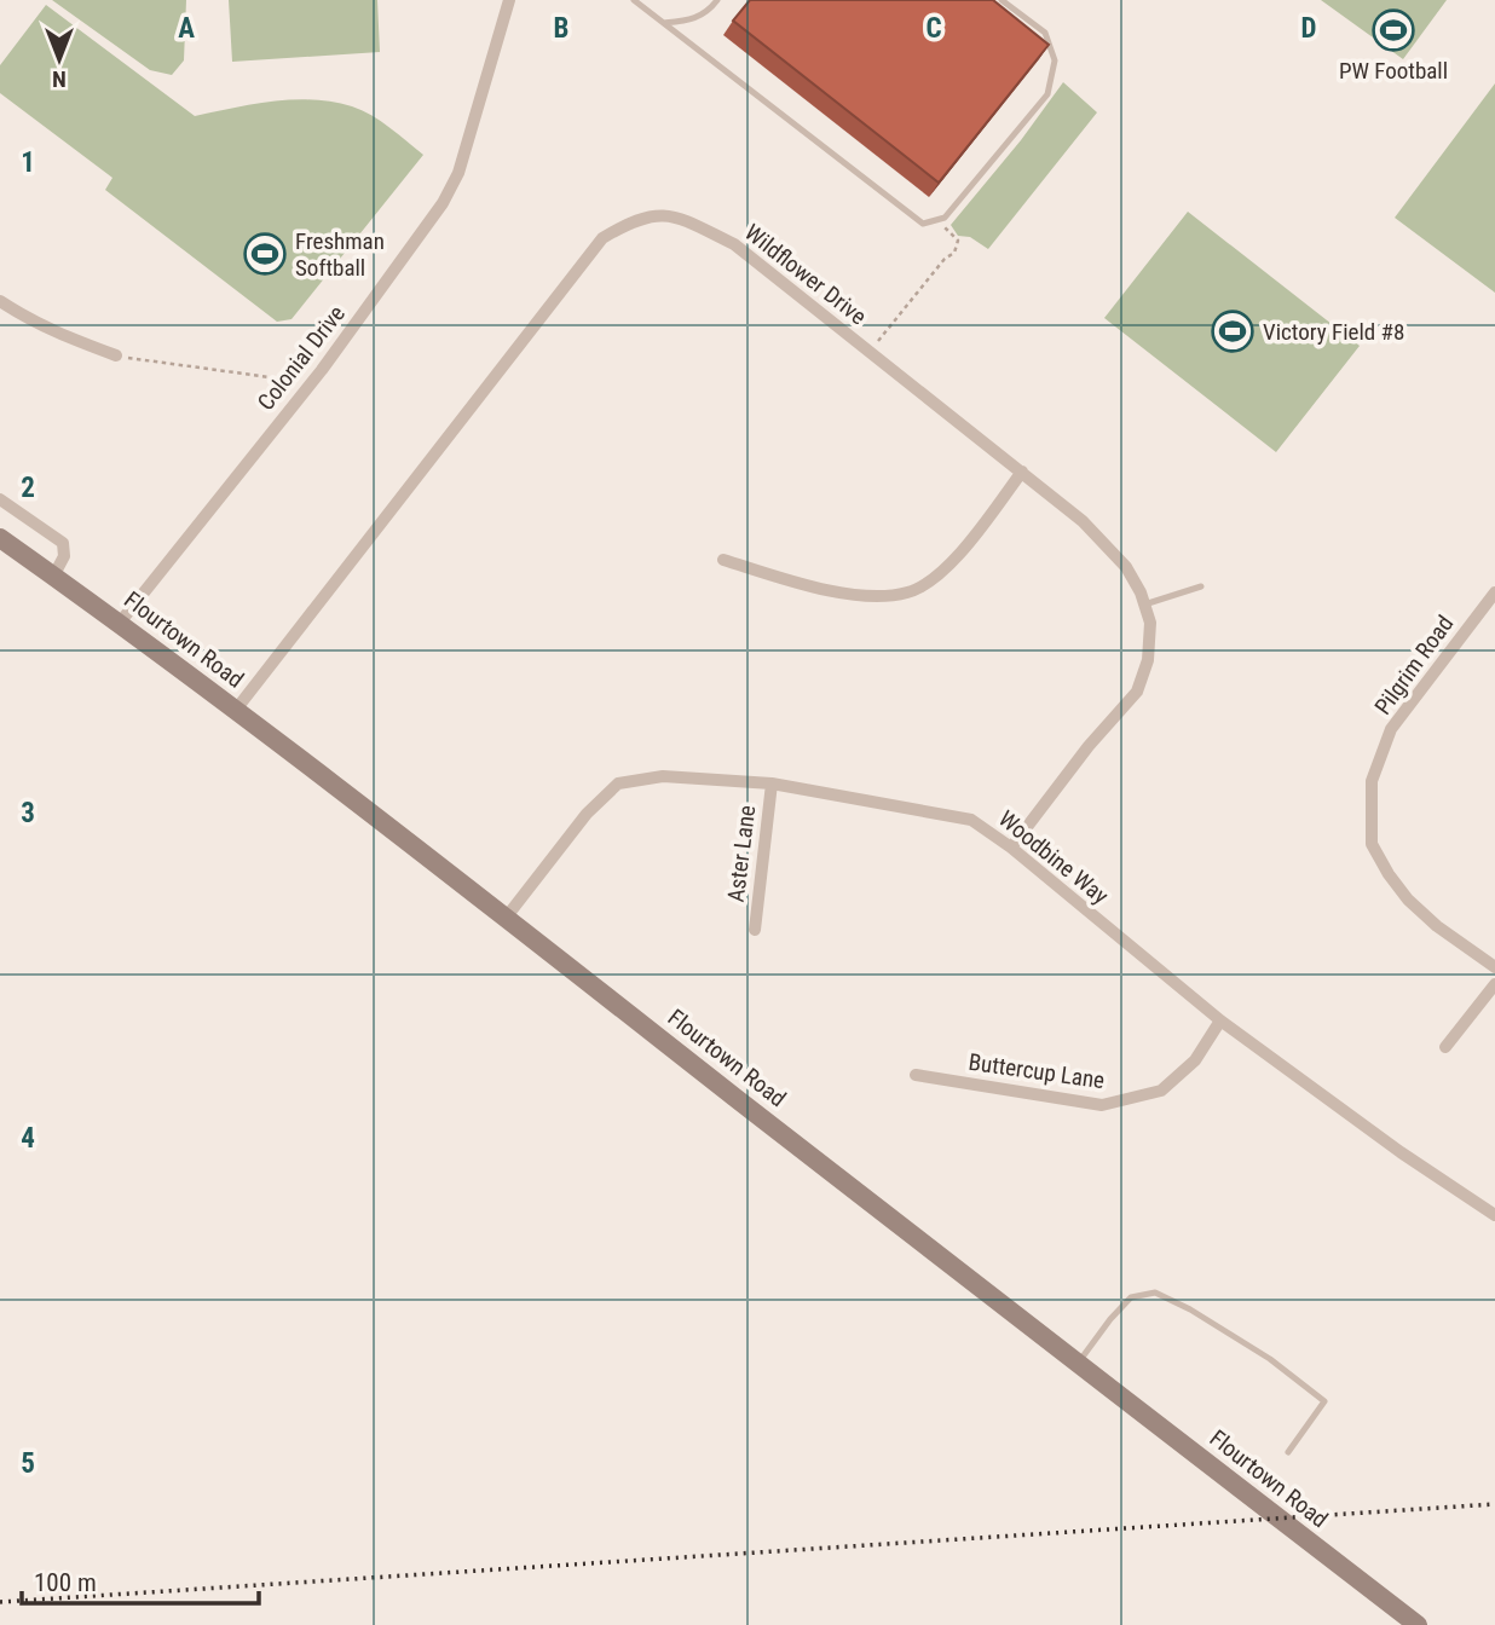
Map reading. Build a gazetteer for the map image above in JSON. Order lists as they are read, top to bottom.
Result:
{
  "streets": {
    "main road": ["Flourtown Road"],
    "street": [
      "Wildflower Drive",
      "Colonial Drive",
      "Pilgrim Road",
      "Aster Lane",
      "Woodbine Way",
      "Buttercup Lane"
    ]
  },
  "crossings": [
    ["Wildflower Drive", "Flourtown Road"],
    ["Wildflower Drive", "Woodbine Way"],
    ["Colonial Drive", "Flourtown Road"],
    ["Flourtown Road", "Woodbine Way"],
    ["Aster Lane", "Woodbine Way"],
    ["Woodbine Way", "Buttercup Lane"]
  ],
  "places": {
    "sports": ["PW Football", "Freshman Softball", "Victory Field #8"]
  },
  "scale_bar": "100 m",
  "north": "bottom",
  "grid": {
    "columns": [
      "A",
      "B",
      "C",
      "D"
    ],
    "rows": [
      "1",
      "2",
      "3",
      "4",
      "5"
    ]
  }
}
